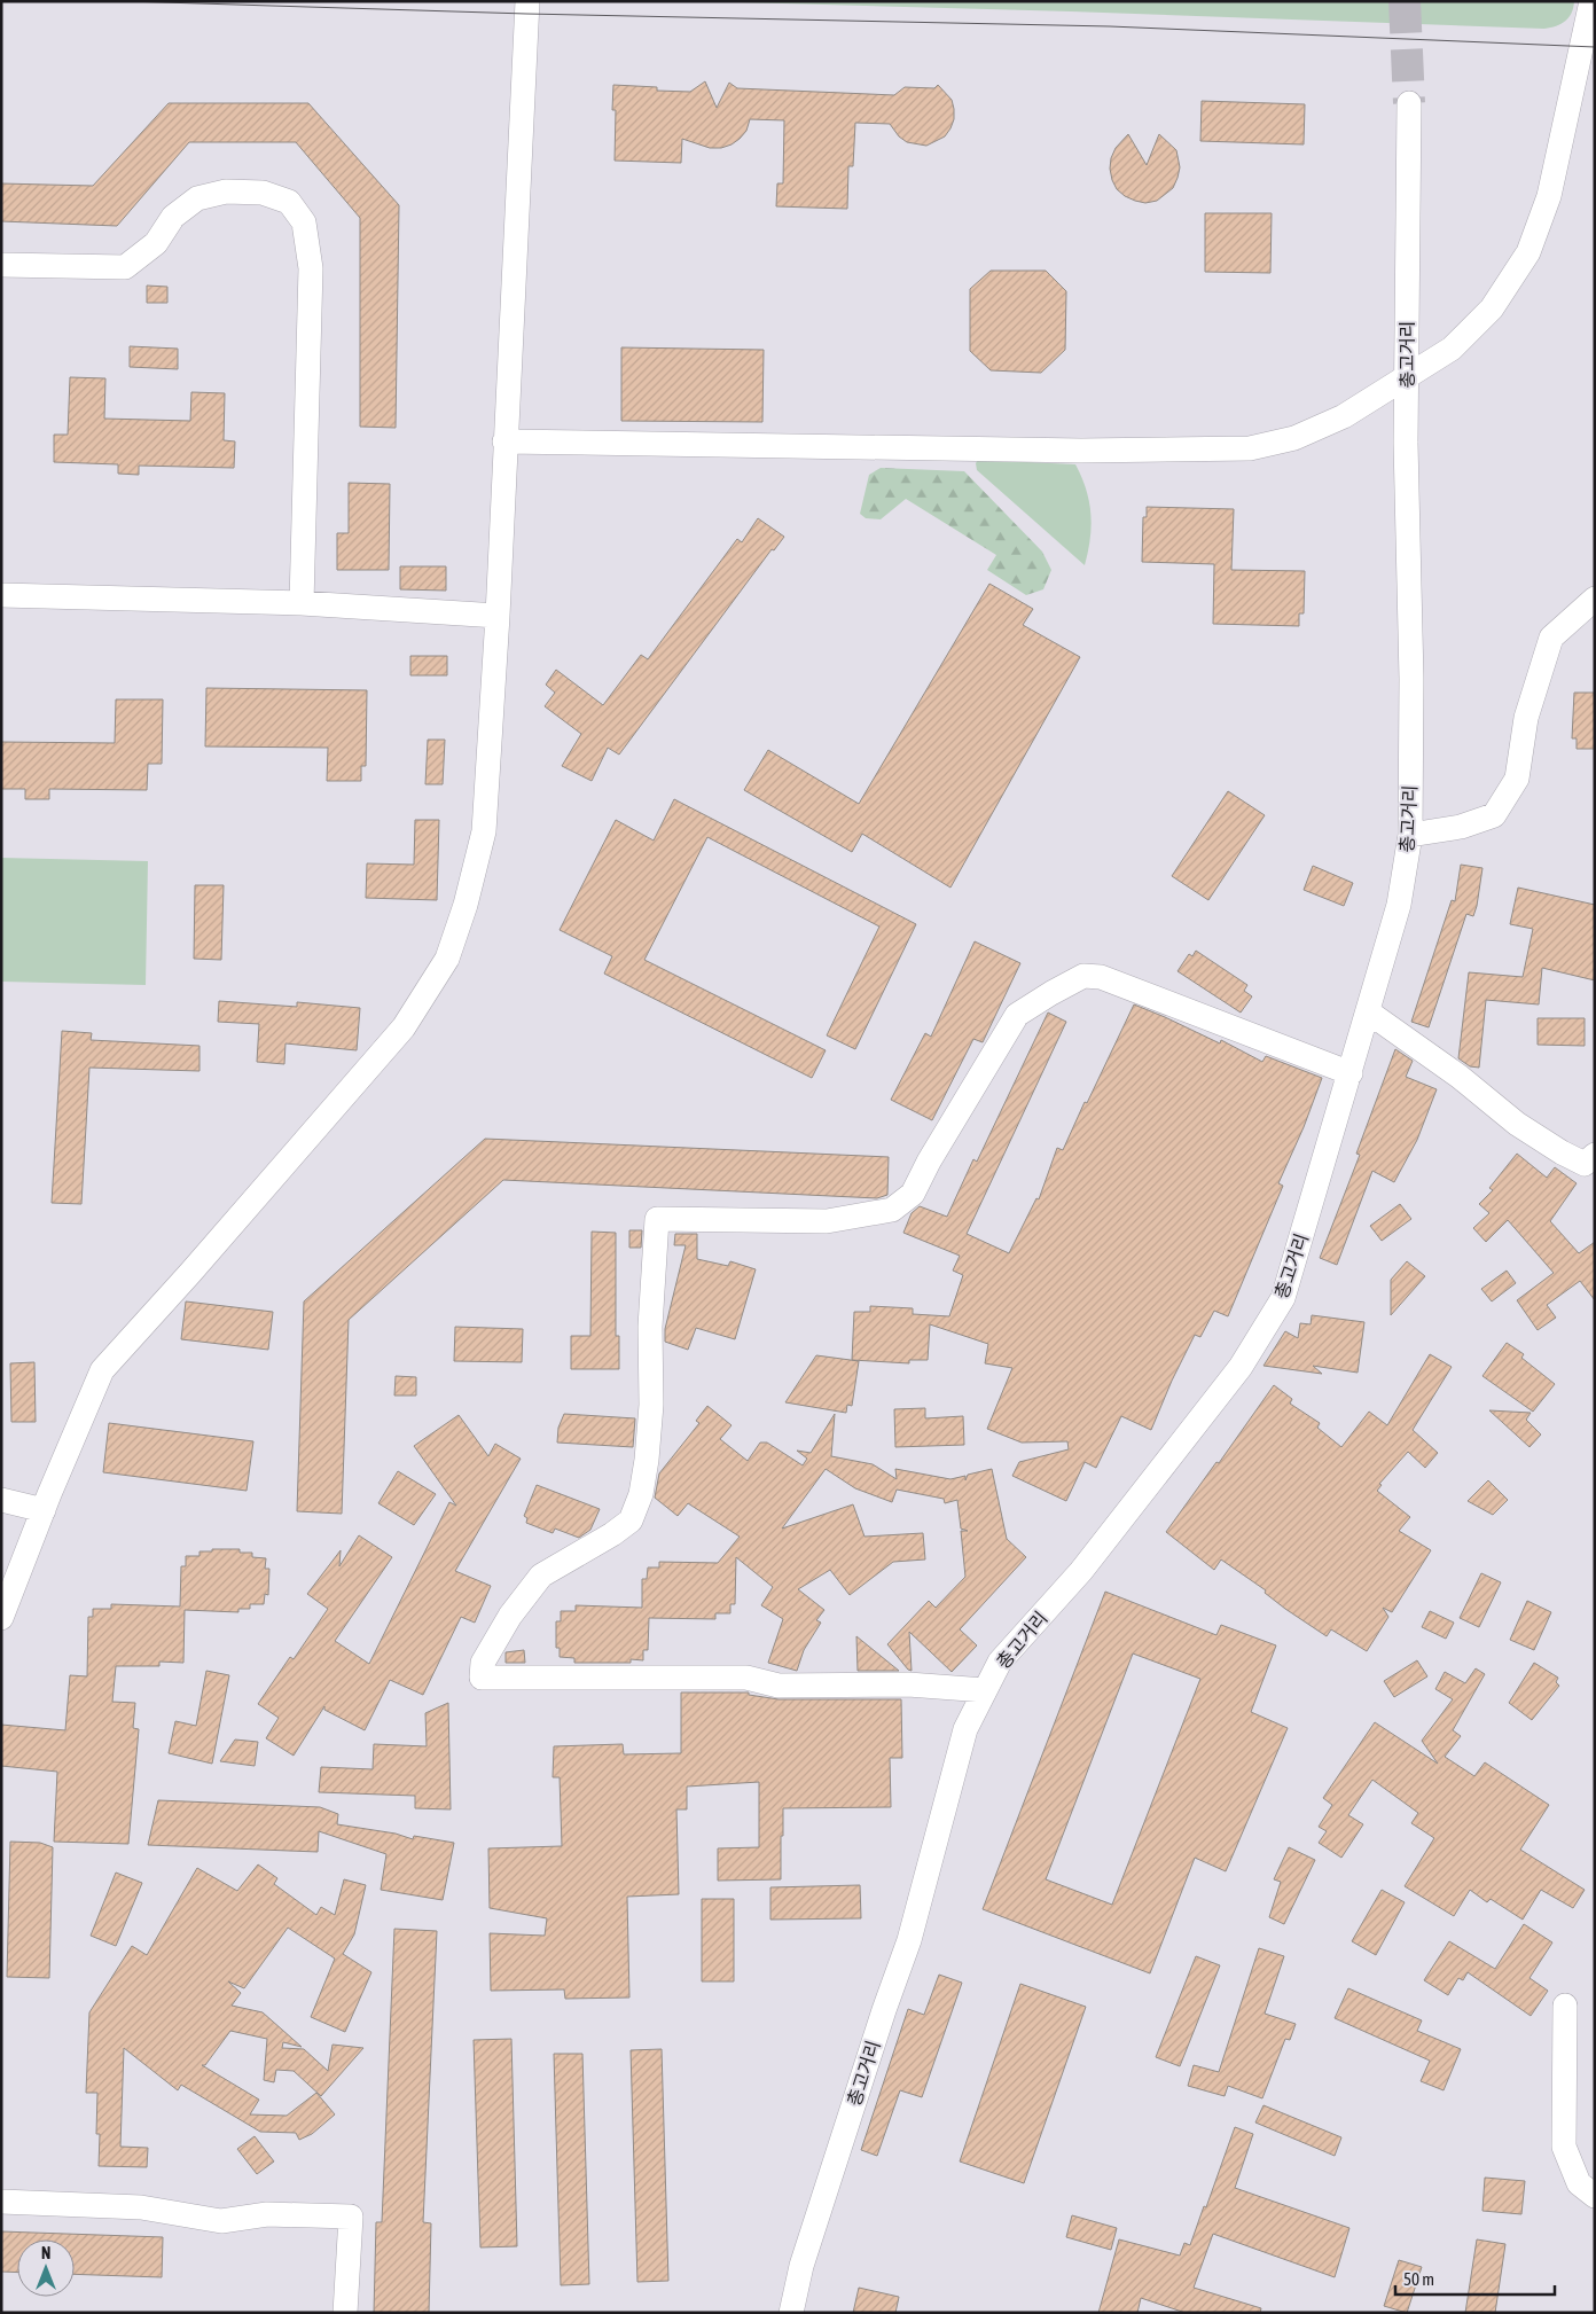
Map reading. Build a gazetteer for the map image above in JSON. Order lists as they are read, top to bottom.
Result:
{
  "streets": {
    "street": ["총고거리"]
  },
  "scale_bar": "50 m",
  "north": "top"
}
